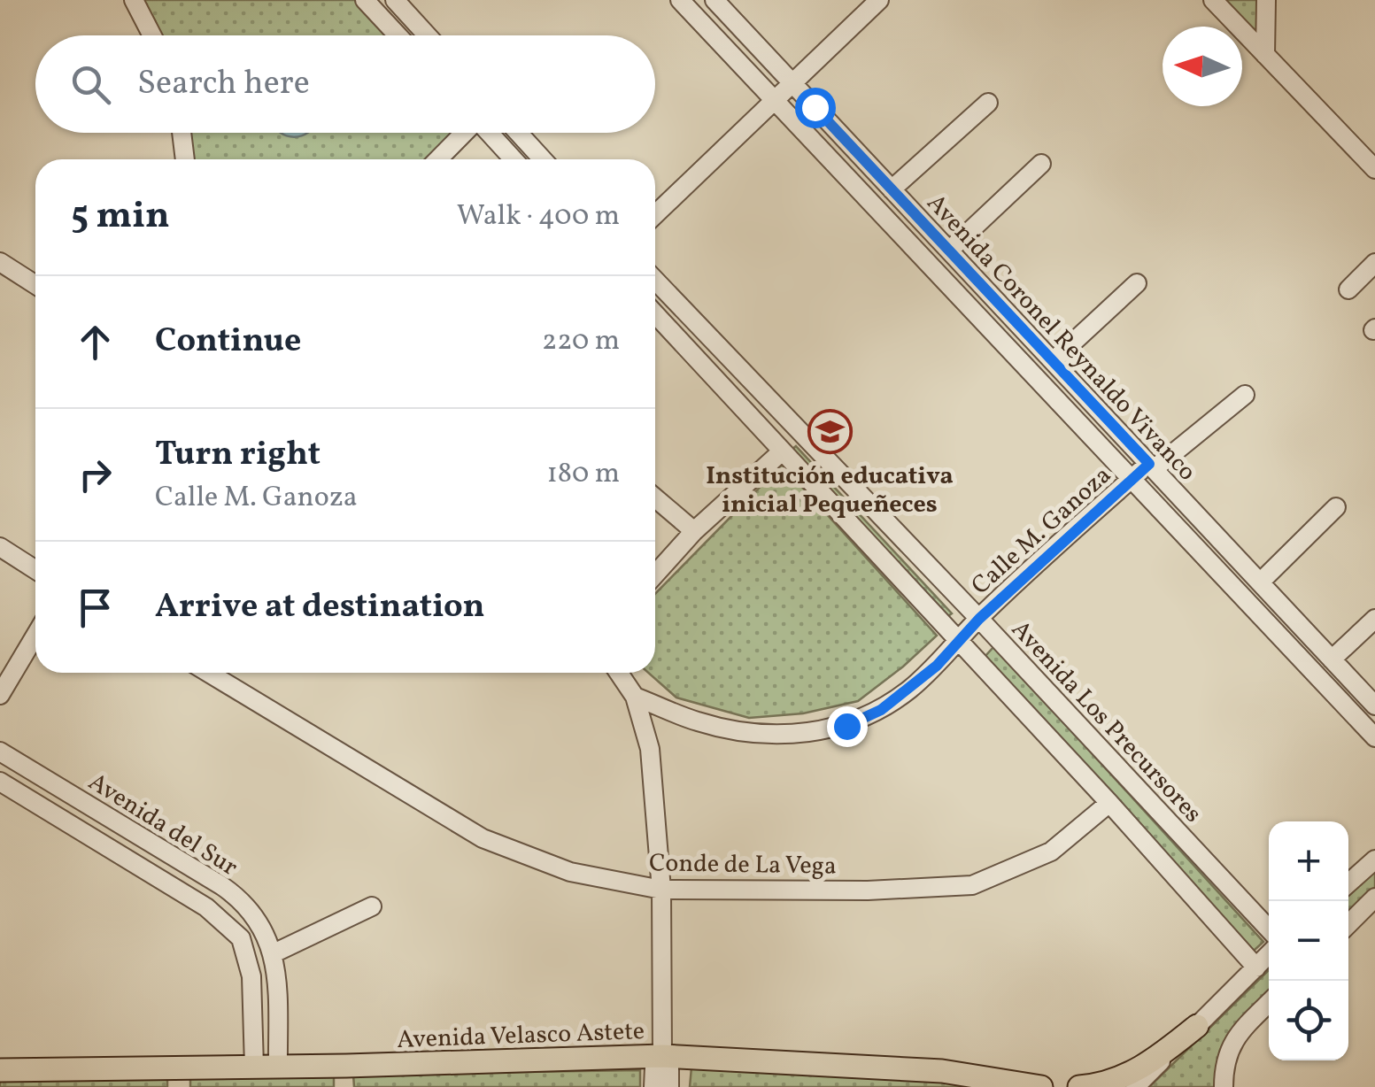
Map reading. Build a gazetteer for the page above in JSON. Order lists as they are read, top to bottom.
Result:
{
  "streets": {
    "main road": ["Avenida Velasco Astete"],
    "street": [
      "Avenida Coronel Reynaldo Vivanco",
      "Calle M. Ganoza",
      "Avenida Los Precursores",
      "Avenida del Sur",
      "Conde de La Vega"
    ]
  },
  "crossings": [
    ["Avenida Coronel Reynaldo Vivanco", "Calle M. Ganoza"],
    ["Calle M. Ganoza", "Avenida Los Precursores"],
    ["Avenida del Sur", "Avenida Velasco Astete"]
  ],
  "places": {
    "school or university": ["Institución educativa inicial Pequeñeces"]
  },
  "north": "left",
  "page": {
    "search": "Search here",
    "heading": ["5 min", "Walk · 400 m"],
    "list": [
      ["Continue", "220 m"],
      ["Turn right", "Calle M. Ganoza", "180 m"],
      "Arrive at destination"
    ],
    "map_buttons": ["+", "−"]
  }
}
